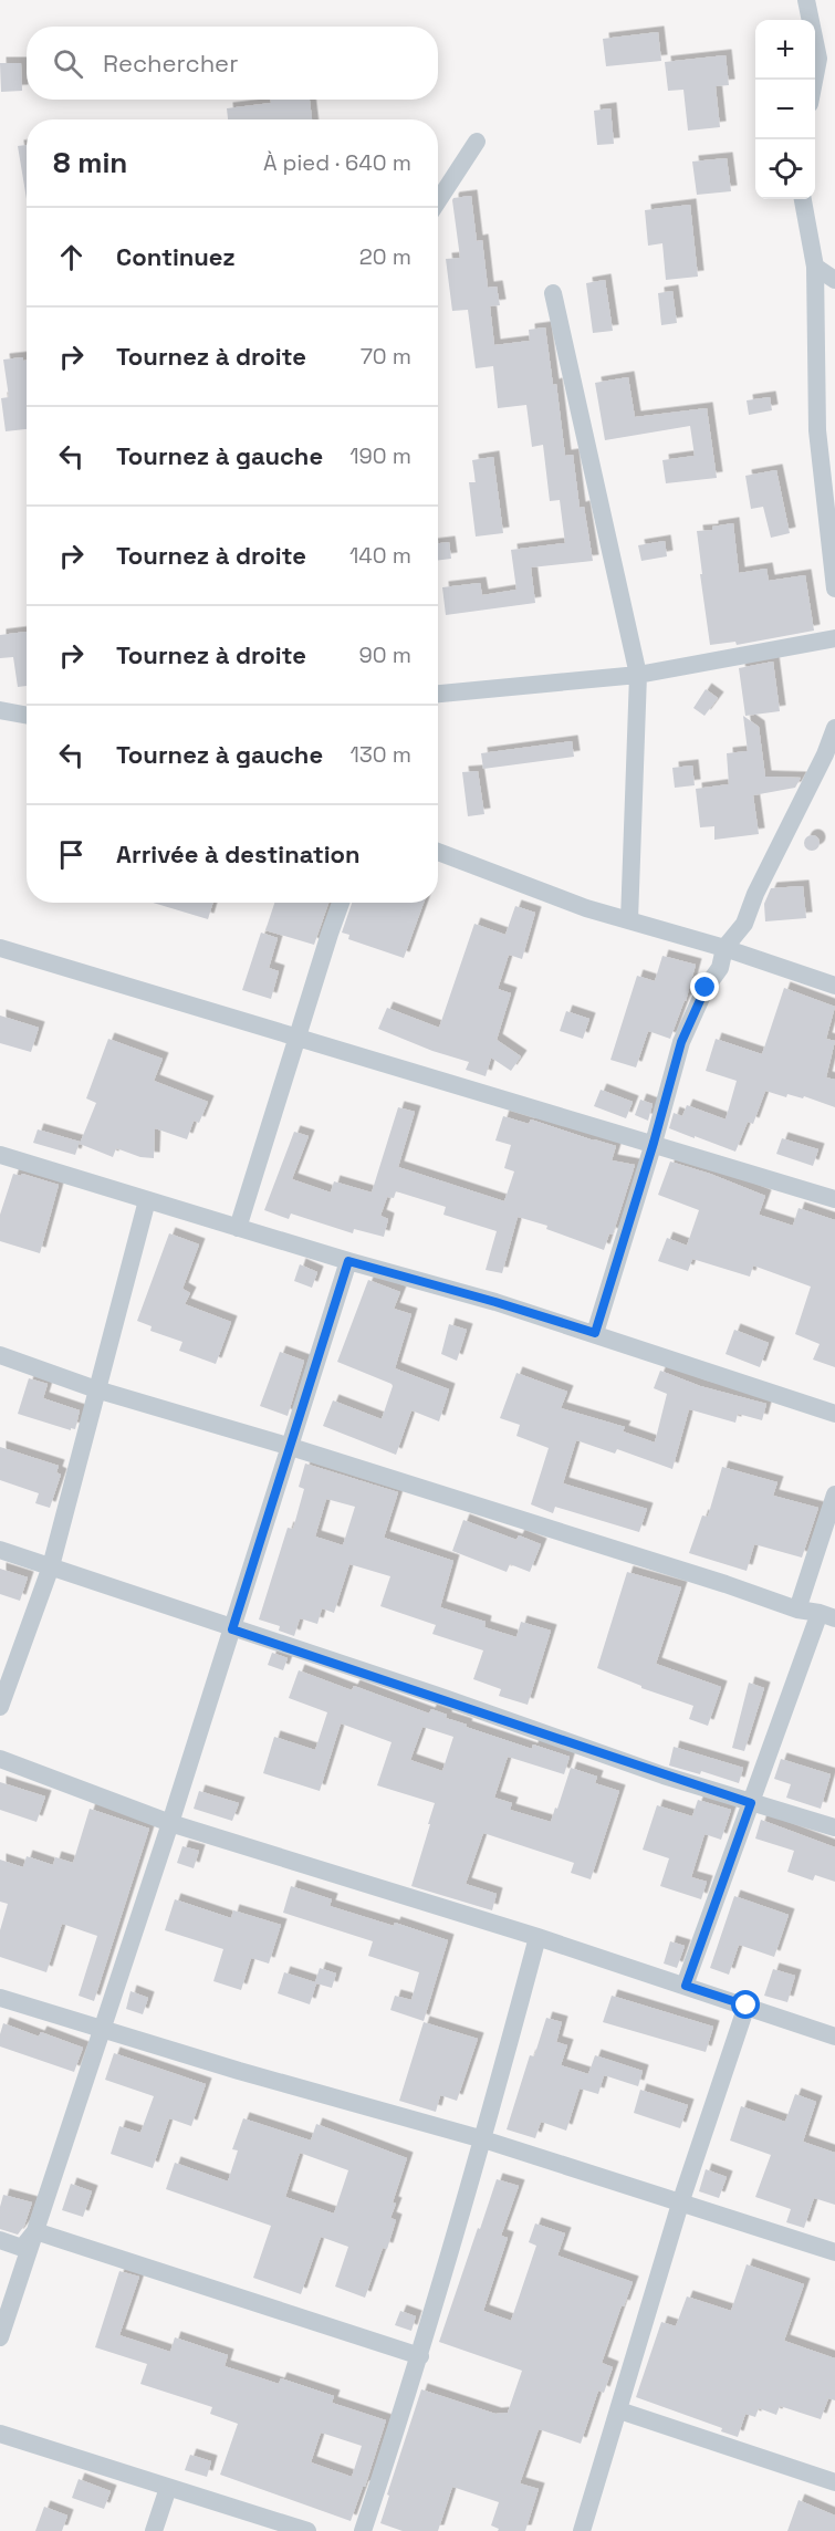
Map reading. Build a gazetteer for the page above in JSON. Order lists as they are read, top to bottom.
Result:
{
  "page": {
    "map_buttons": ["+", "−"],
    "search": "Rechercher",
    "heading": ["8 min", "À pied · 640 m"],
    "list": [
      ["Continuez", "20 m"],
      ["Tournez à droite", "70 m"],
      ["Tournez à gauche", "190 m"],
      ["Tournez à droite", "140 m"],
      ["Tournez à droite", "90 m"],
      ["Tournez à gauche", "130 m"],
      "Arrivée à destination"
    ]
  }
}
